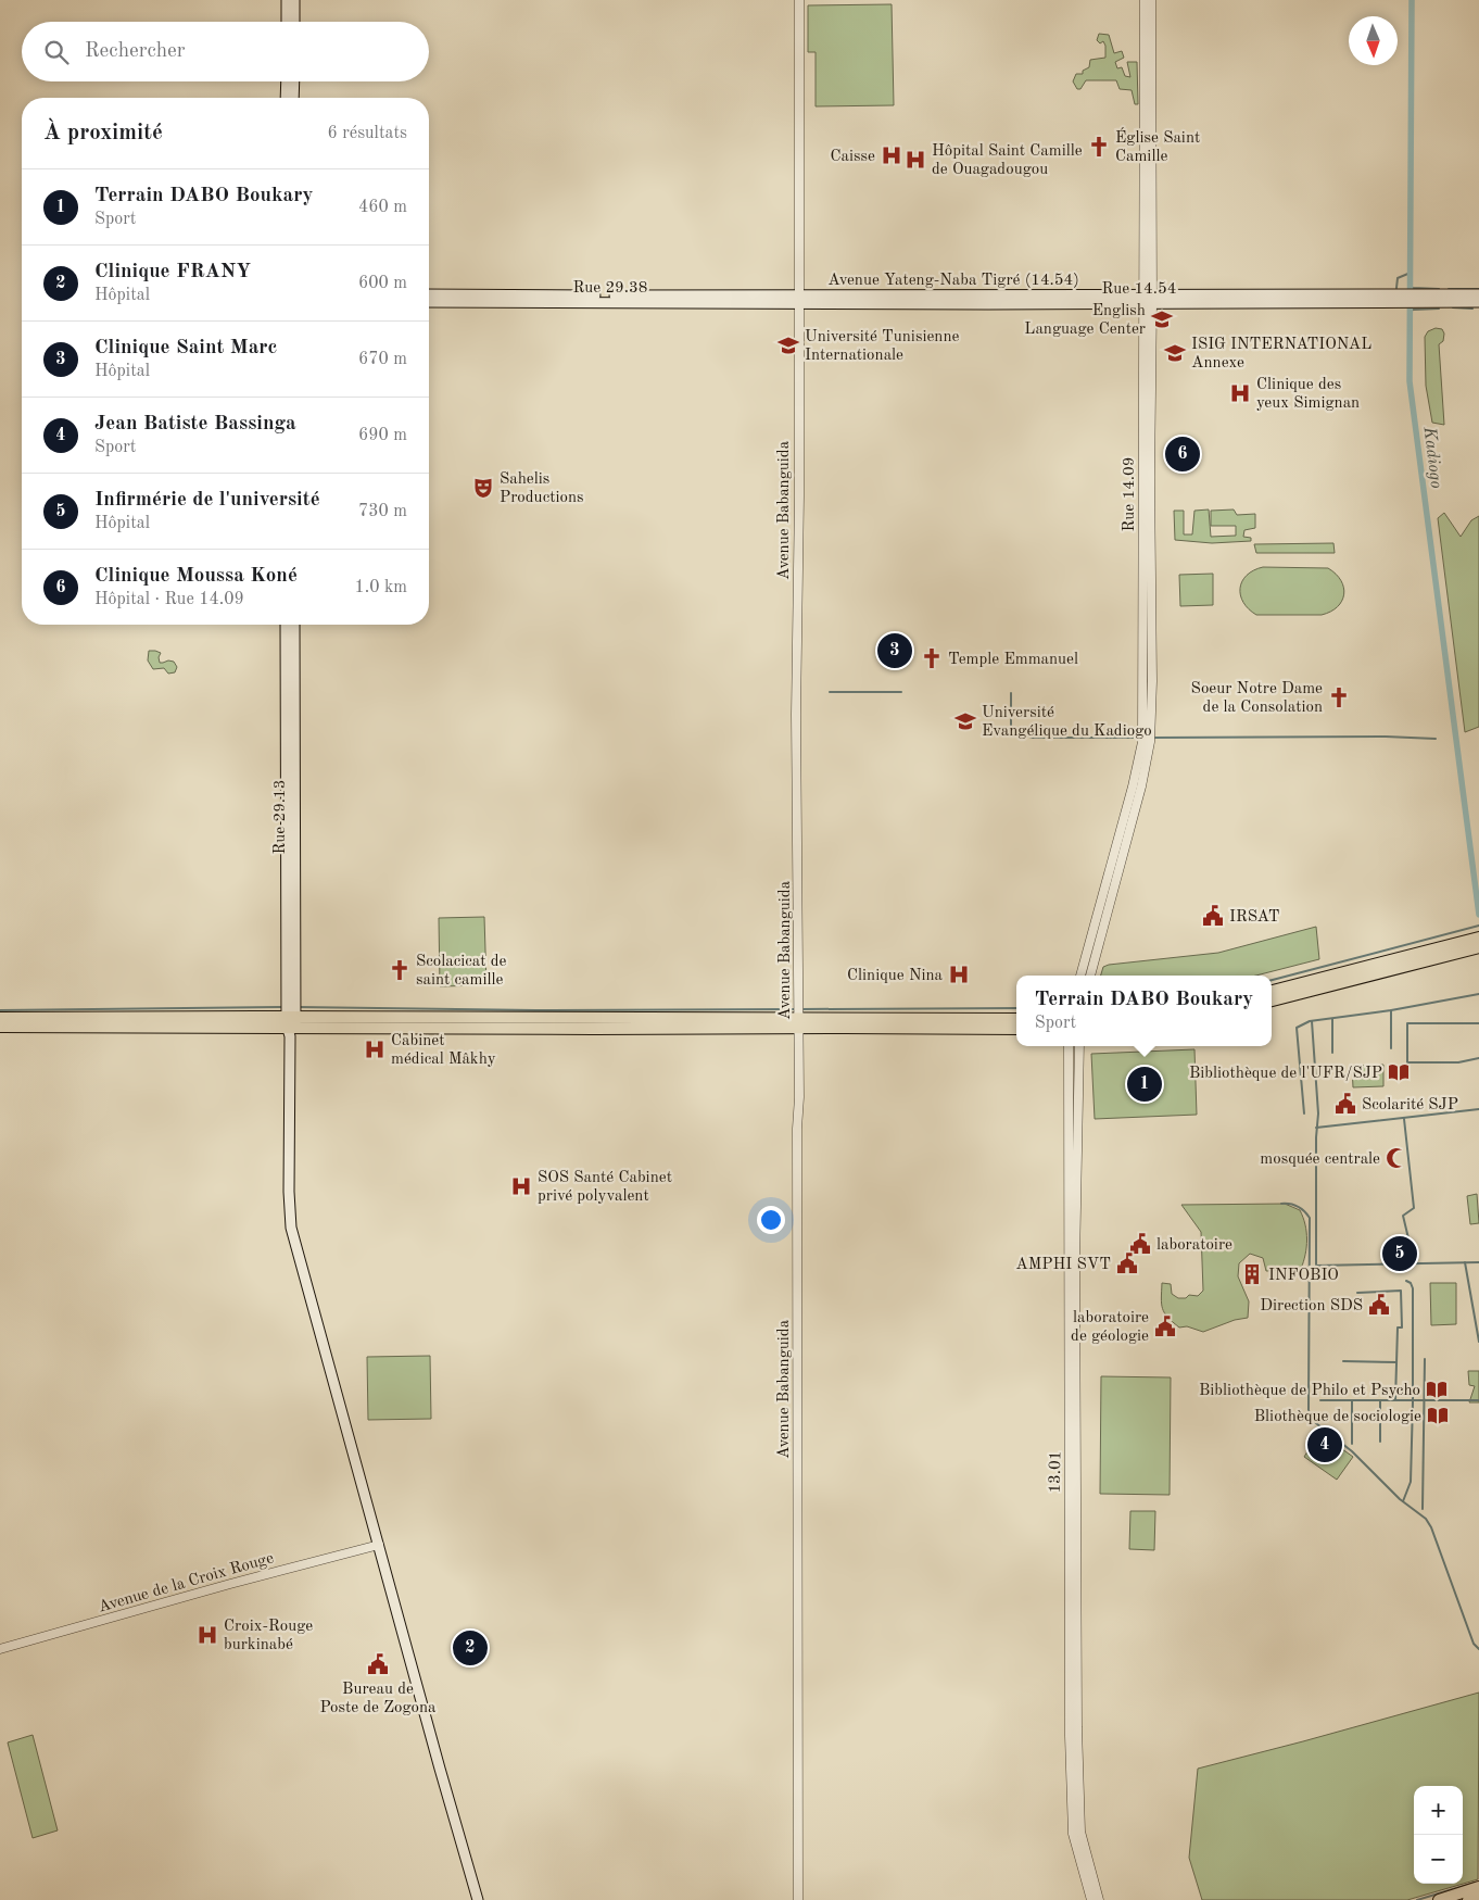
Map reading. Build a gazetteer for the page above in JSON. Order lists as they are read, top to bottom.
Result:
{
  "streets": {
    "main road": ["Rue 29.38", "Rue 14.54", "Rue 29.13"],
    "street": [
      "Rue 14.09",
      "Avenue Babanguida",
      "13.01",
      "Avenue de la Croix Rouge"
    ]
  },
  "crossings": [
    ["Rue 29.38", "Rue 14.54"],
    ["Rue 29.38", "Avenue Babanguida"],
    ["Rue 14.54", "Rue 14.09"],
    ["Rue 14.54", "Avenue Babanguida"]
  ],
  "water": ["Kadiogo"],
  "places": {
    "church": [
      "Église Saint Camille",
      "Temple Emmanuel",
      "Soeur Notre Dame de la Consolation",
      "Scolacicat de saint camille"
    ],
    "hospital": [
      "Caisse",
      "Hôpital Saint Camille de Ouagadougou",
      "Clinique des yeux Simignan",
      "Clinique Nina",
      "Cabinet médical Mâkhy",
      "SOS Santé Cabinet privé polyvalent",
      "Croix-Rouge burkinabé"
    ],
    "school or university": [
      "English Language Center",
      "Université Tunisienne Internationale",
      "ISIG INTERNATIONAL Annexe",
      "Université Evangélique du Kadiogo"
    ],
    "theatre": ["Sahelis Productions"],
    "public building": [
      "IRSAT",
      "Scolarité SJP",
      "laboratoire",
      "AMPHI SVT",
      "Direction SDS",
      "laboratoire de géologie",
      "Bureau de Poste de Zogona"
    ],
    "library": ["Bibliothèque de l'UFR/SJP", "Bibliothèque de Philo et Psycho", "Bliothèque de sociologie"],
    "mosque": ["mosquée centrale"],
    "building": ["INFOBIO"]
  },
  "north": "bottom",
  "page": {
    "search": "Rechercher",
    "heading": ["À proximité", "6 résultats"],
    "list": [
      {
        "mark": "1",
        "name": "Terrain DABO Boukary",
        "note": "Sport",
        "value": "460 m"
      },
      {
        "mark": "2",
        "name": "Clinique FRANY",
        "note": "Hôpital",
        "value": "600 m"
      },
      {
        "mark": "3",
        "name": "Clinique Saint Marc",
        "note": "Hôpital",
        "value": "670 m"
      },
      {
        "mark": "4",
        "name": "Jean Batiste Bassinga",
        "note": "Sport",
        "value": "690 m"
      },
      {
        "mark": "5",
        "name": "Infirmérie de l'université",
        "note": "Hôpital",
        "value": "730 m"
      },
      {
        "mark": "6",
        "name": "Clinique Moussa Koné",
        "note": "Hôpital · Rue 14.09",
        "value": "1.0 km"
      }
    ],
    "pins": [
      "6",
      "3",
      "1",
      "5",
      "4",
      "2"
    ],
    "popup": ["Terrain DABO Boukary", "Sport"],
    "map_buttons": ["+", "−"]
  }
}
